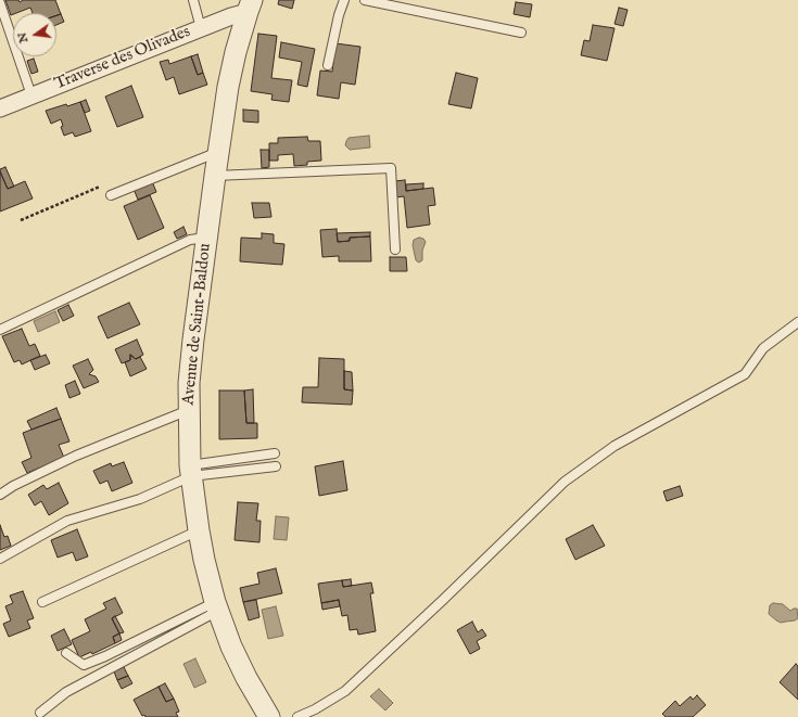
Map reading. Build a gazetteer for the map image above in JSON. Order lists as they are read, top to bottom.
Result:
{
  "streets": {
    "street": ["Traverse des Olivades", "Avenue de Saint-Baldou"]
  },
  "crossings": [
    ["Traverse des Olivades", "Avenue de Saint-Baldou"]
  ],
  "north": "left"
}
